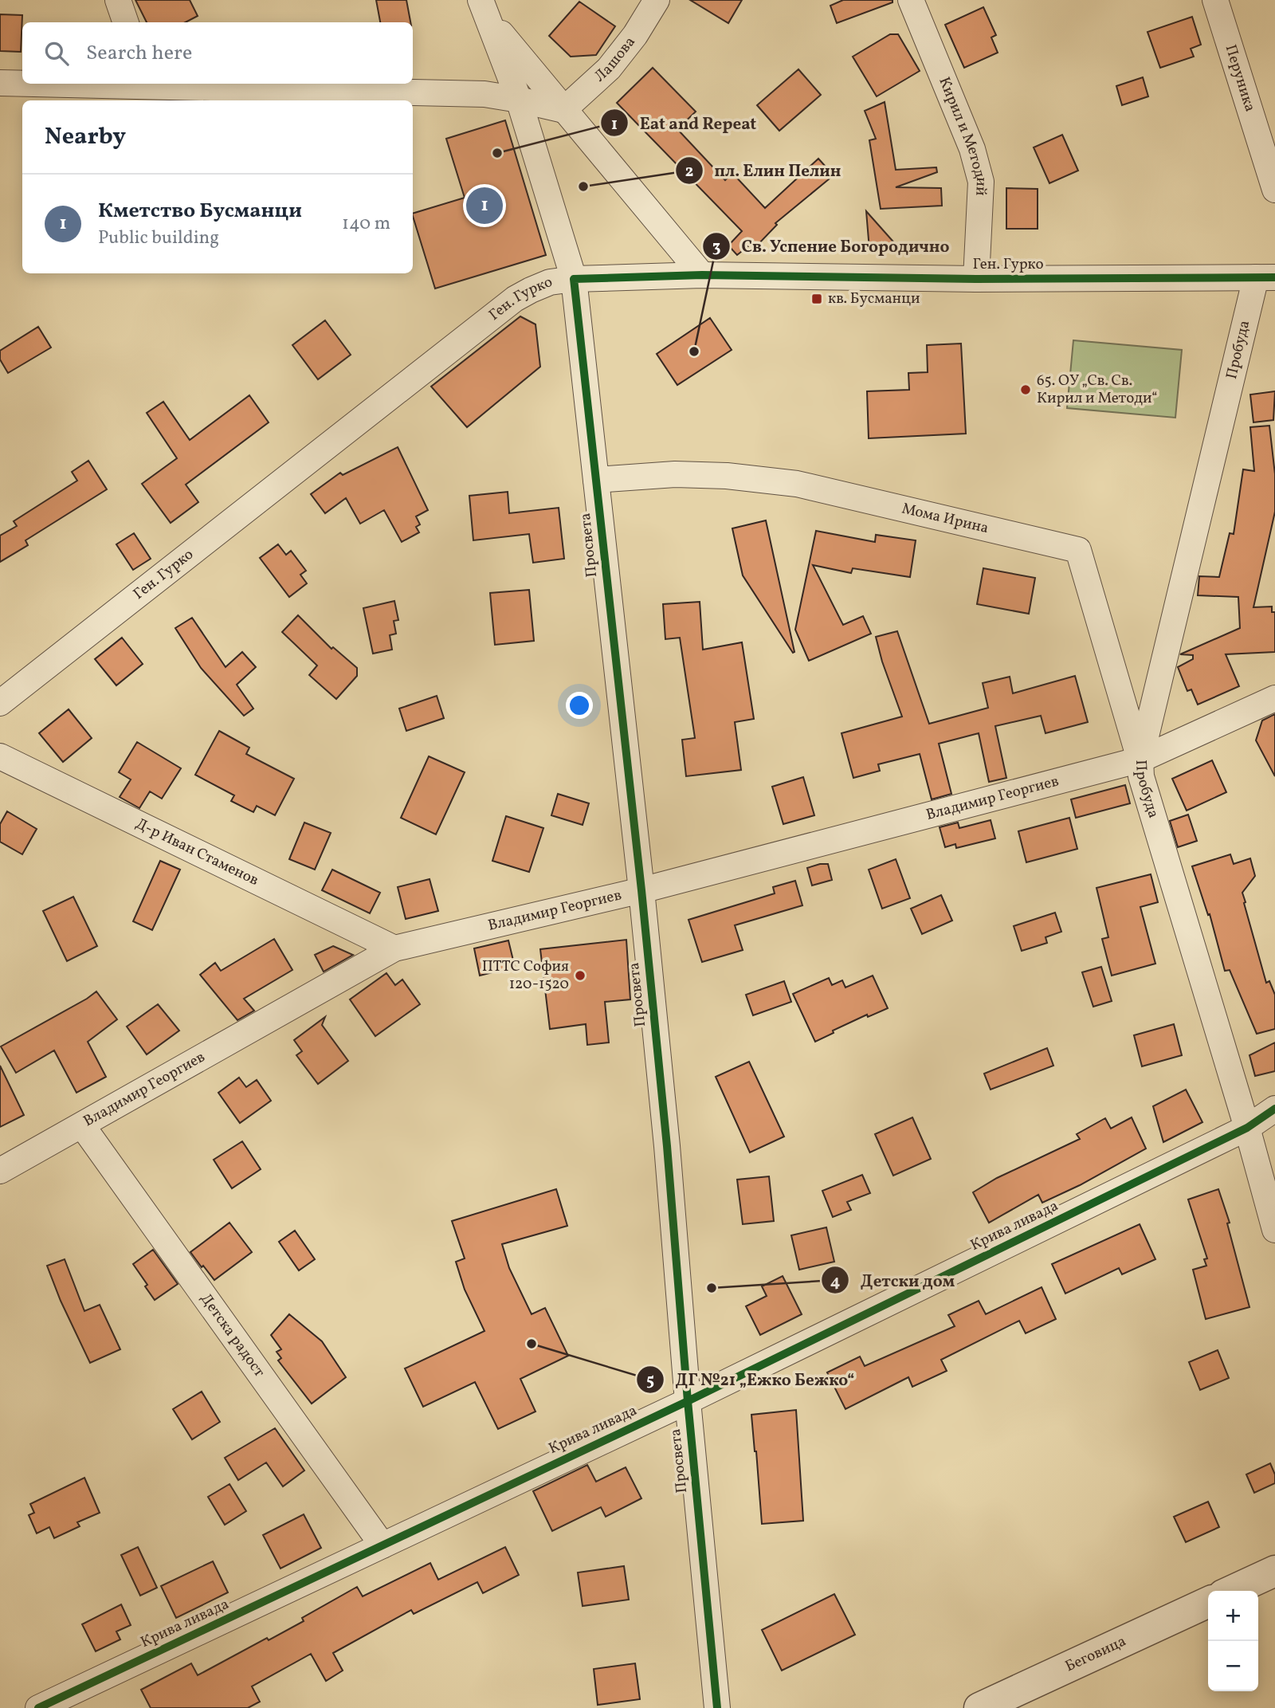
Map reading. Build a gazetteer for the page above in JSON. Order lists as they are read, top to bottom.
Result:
{
  "streets": {
    "street": [
      "Лашова",
      "Перуника",
      "Кирил и Методий",
      "Ген. Гурко",
      "Пробуда",
      "Мома Ирина",
      "Просвета",
      "Владимир Георгиев",
      "Д-р Иван Стаменов",
      "Крива ливада",
      "Детска радост",
      "Беговица"
    ]
  },
  "crossings": [
    ["Кирил и Методий", "Ген. Гурко"],
    ["Ген. Гурко", "Пробуда"],
    ["Ген. Гурко", "Просвета"],
    ["Пробуда", "Мома Ирина"],
    ["Пробуда", "Владимир Георгиев"],
    ["Пробуда", "Крива ливада"],
    ["Мома Ирина", "Просвета"],
    ["Мома Ирина", "Владимир Георгиев"],
    ["Просвета", "Владимир Георгиев"],
    ["Просвета", "Крива ливада"],
    ["Владимир Георгиев", "Д-р Иван Стаменов"],
    ["Владимир Георгиев", "Детска радост"],
    ["Крива ливада", "Детска радост"]
  ],
  "places": {
    "other": [
      "Eat and Repeat",
      "пл. Елин Пелин",
      "Св. Успение Богородично",
      "65. ОУ „Св. Св. Кирил и Методи“",
      "ПТТС София 120-1520",
      "Детски дом",
      "ДГ №21 „Ежко Бежко“"
    ],
    "transit": ["кв. Бусманци"]
  },
  "page": {
    "search": "Search here",
    "heading": "Nearby",
    "list": [
      {
        "mark": "1",
        "name": "Кметство Бусманци",
        "note": "Public building",
        "value": "140 m"
      }
    ],
    "pins": "1",
    "map_buttons": ["+", "−"]
  }
}
